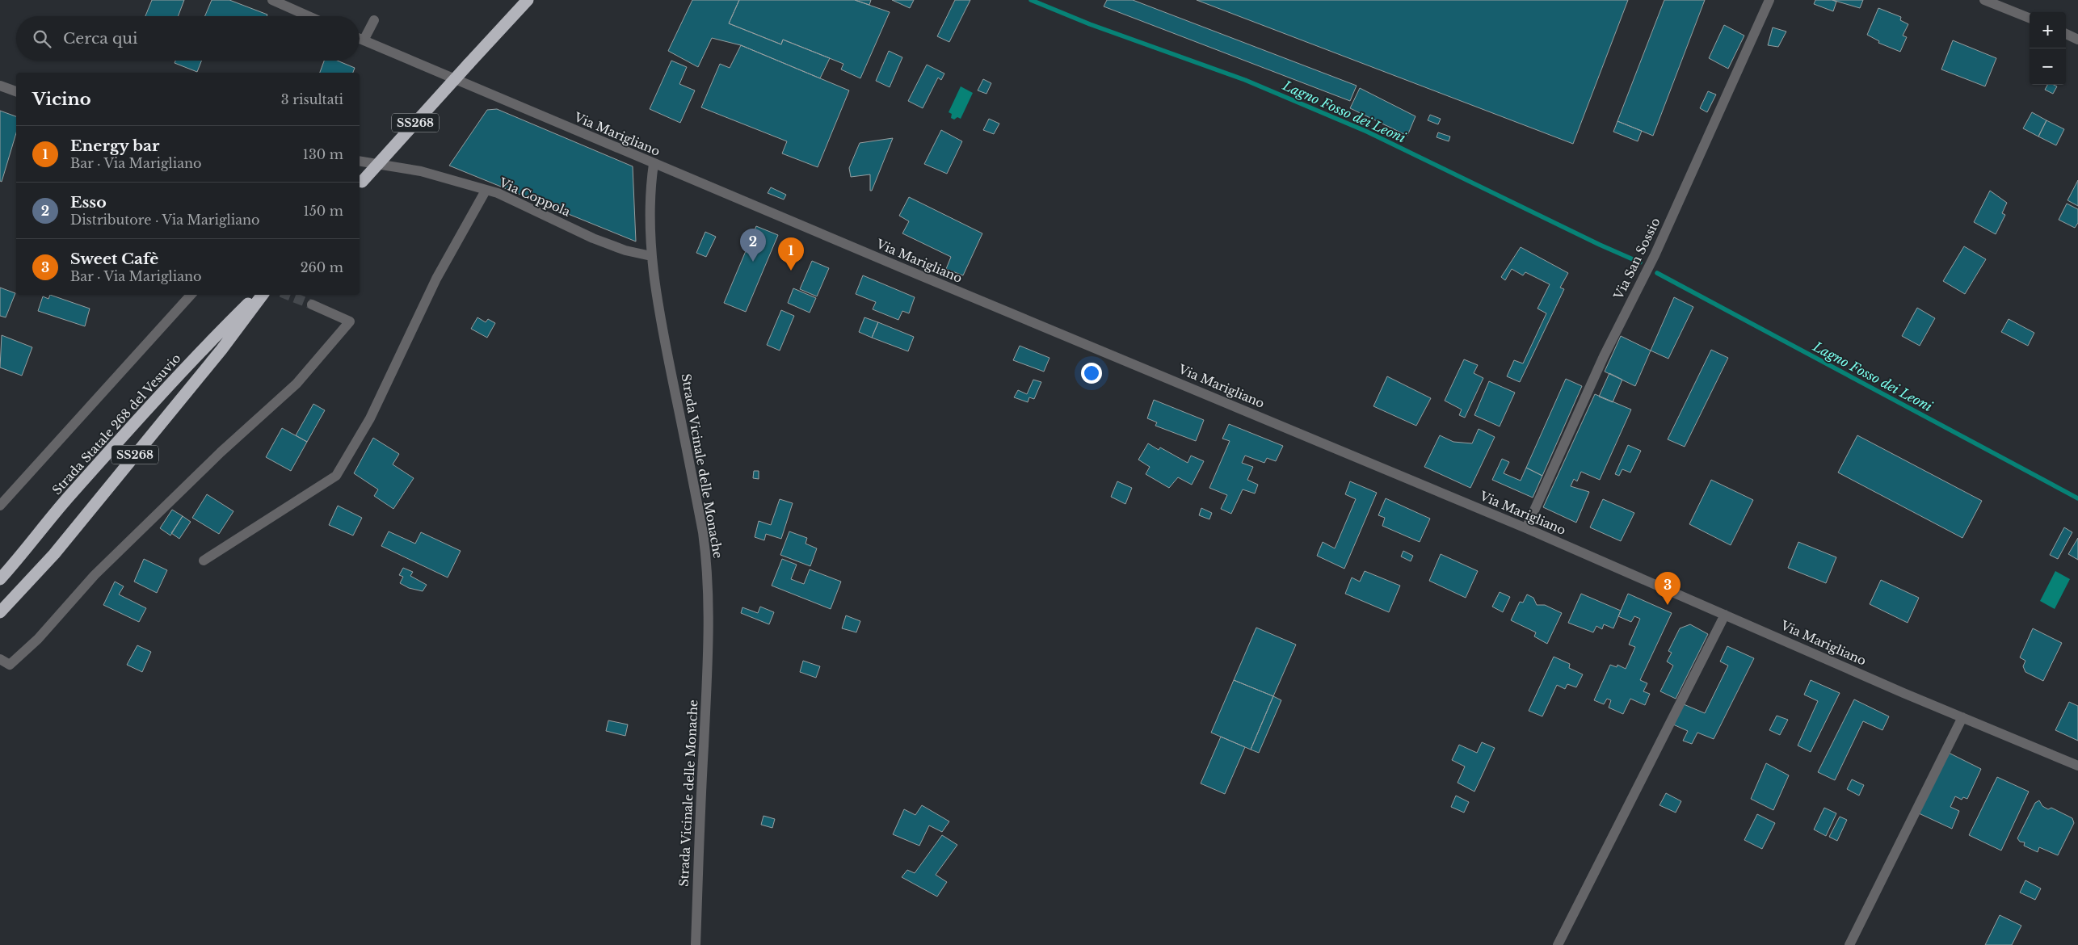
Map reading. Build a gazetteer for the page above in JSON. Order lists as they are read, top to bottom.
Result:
{
  "streets": {
    "highway": ["SS268", "Strada Statale 268 del Vesuvio"],
    "street": [
      "Via Marigliano",
      "Via Coppola",
      "Via San Sossio",
      "Strada Vicinale delle Monache"
    ]
  },
  "crossings": [
    ["Via Marigliano", "Via San Sossio"],
    ["Via Marigliano", "Strada Vicinale delle Monache"],
    ["Via Coppola", "Strada Vicinale delle Monache"]
  ],
  "water": ["Lagno Fosso dei Leoni"],
  "page": {
    "map_buttons": ["+", "−"],
    "search": "Cerca qui",
    "heading": ["Vicino", "3 risultati"],
    "list": [
      {
        "mark": "1",
        "name": "Energy bar",
        "note": "Bar · Via Marigliano",
        "value": "130 m"
      },
      {
        "mark": "2",
        "name": "Esso",
        "note": "Distributore · Via Marigliano",
        "value": "150 m"
      },
      {
        "mark": "3",
        "name": "Sweet Cafè",
        "note": "Bar · Via Marigliano",
        "value": "260 m"
      }
    ],
    "pins": ["2", "1", "3"]
  }
}
